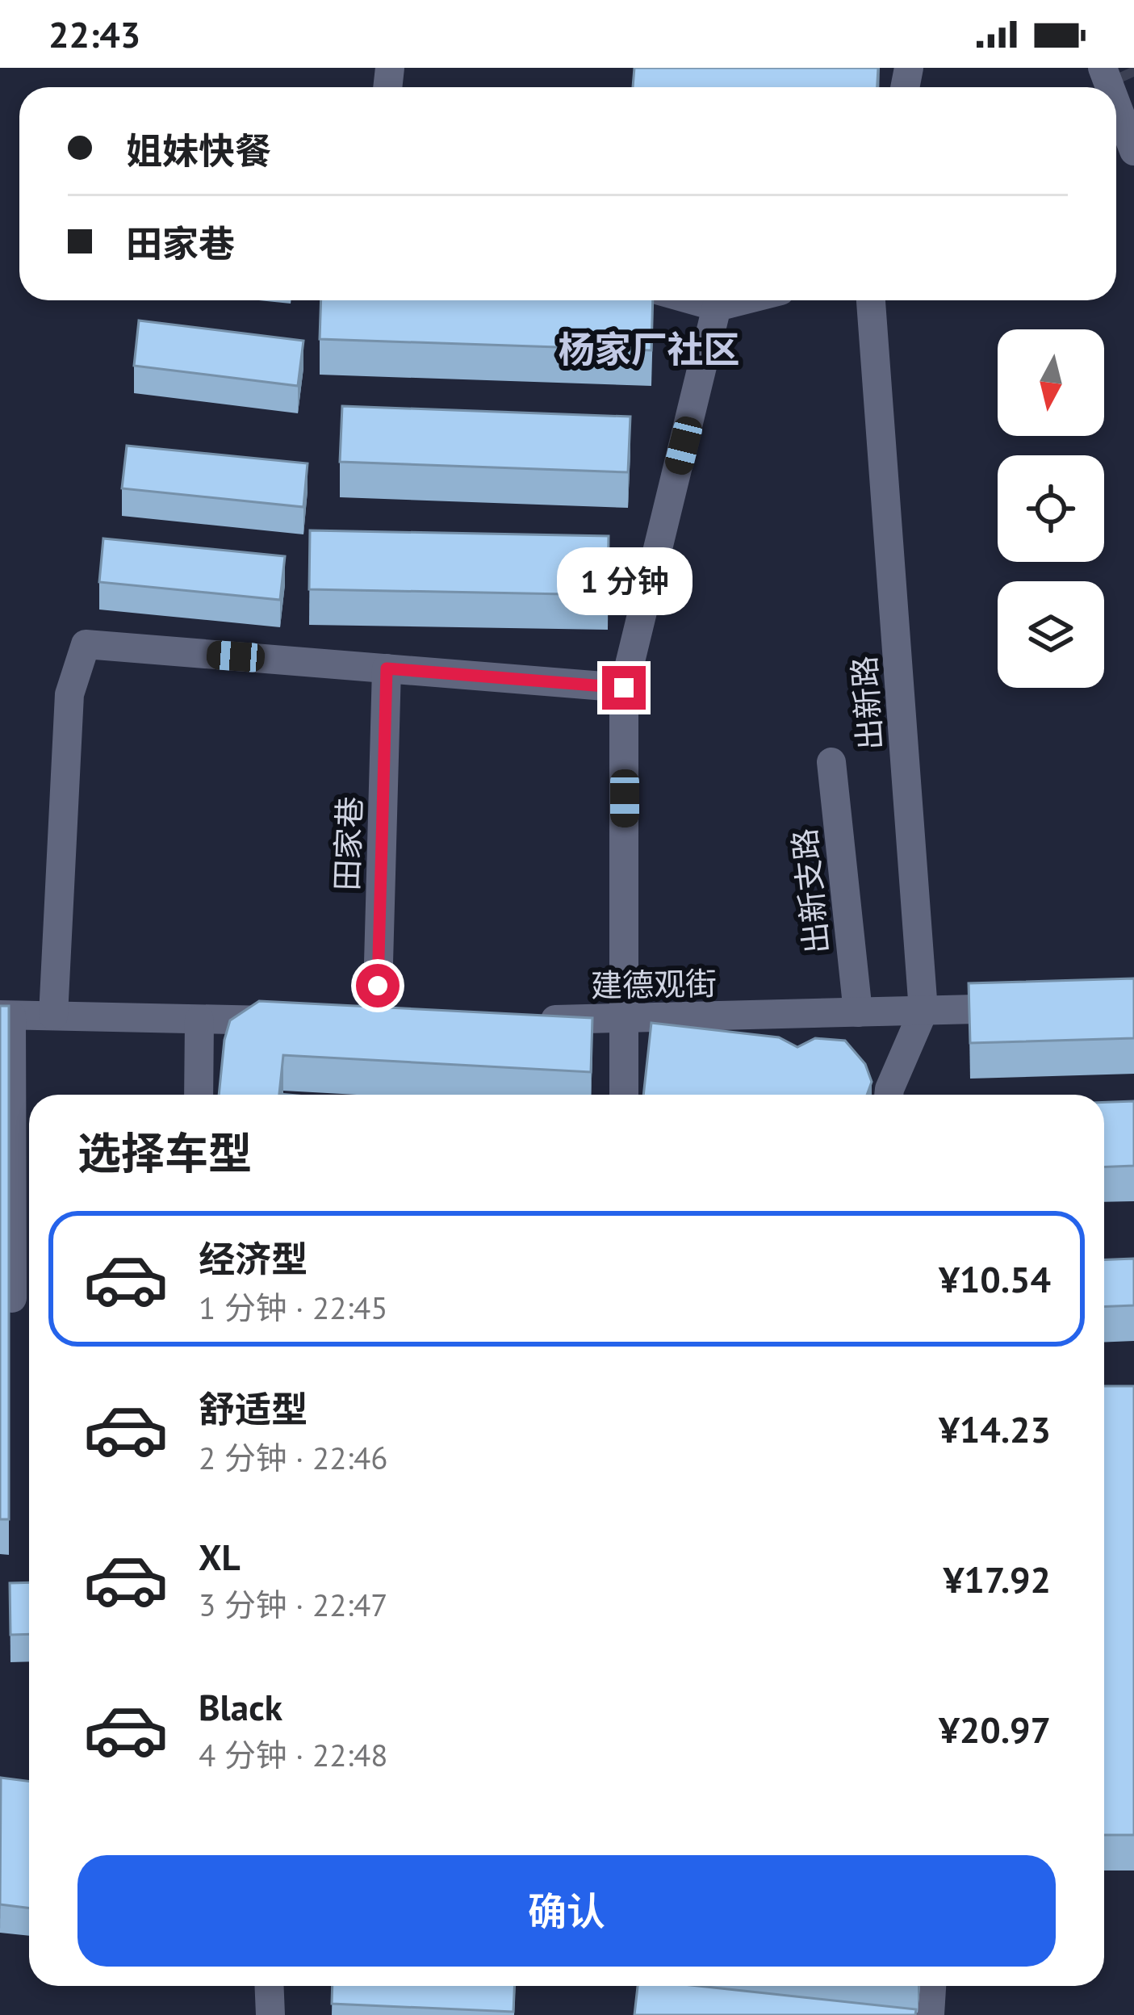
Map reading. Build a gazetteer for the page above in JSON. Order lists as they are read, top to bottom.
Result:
{
  "streets": {
    "street": [
      "出新路",
      "田家巷",
      "出新支路",
      "建德观街"
    ]
  },
  "crossings": [
    ["出新路", "建德观街"],
    ["出新支路", "建德观街"]
  ],
  "districts": ["杨家厂社区"],
  "north": "bottom",
  "page": {
    "status": "22:43",
    "banner": ["姐妹快餐", "田家巷"],
    "bubble": "1 分钟",
    "heading": "选择车型",
    "list": [
      {
        "name": "经济型",
        "note": "1 分钟 · 22:45",
        "value": "¥10.54"
      },
      {
        "name": "舒适型",
        "note": "2 分钟 · 22:46",
        "value": "¥14.23"
      },
      {
        "name": "XL",
        "note": "3 分钟 · 22:47",
        "value": "¥17.92"
      },
      {
        "name": "Black",
        "note": "4 分钟 · 22:48",
        "value": "¥20.97"
      }
    ],
    "buttons": "确认"
  }
}
